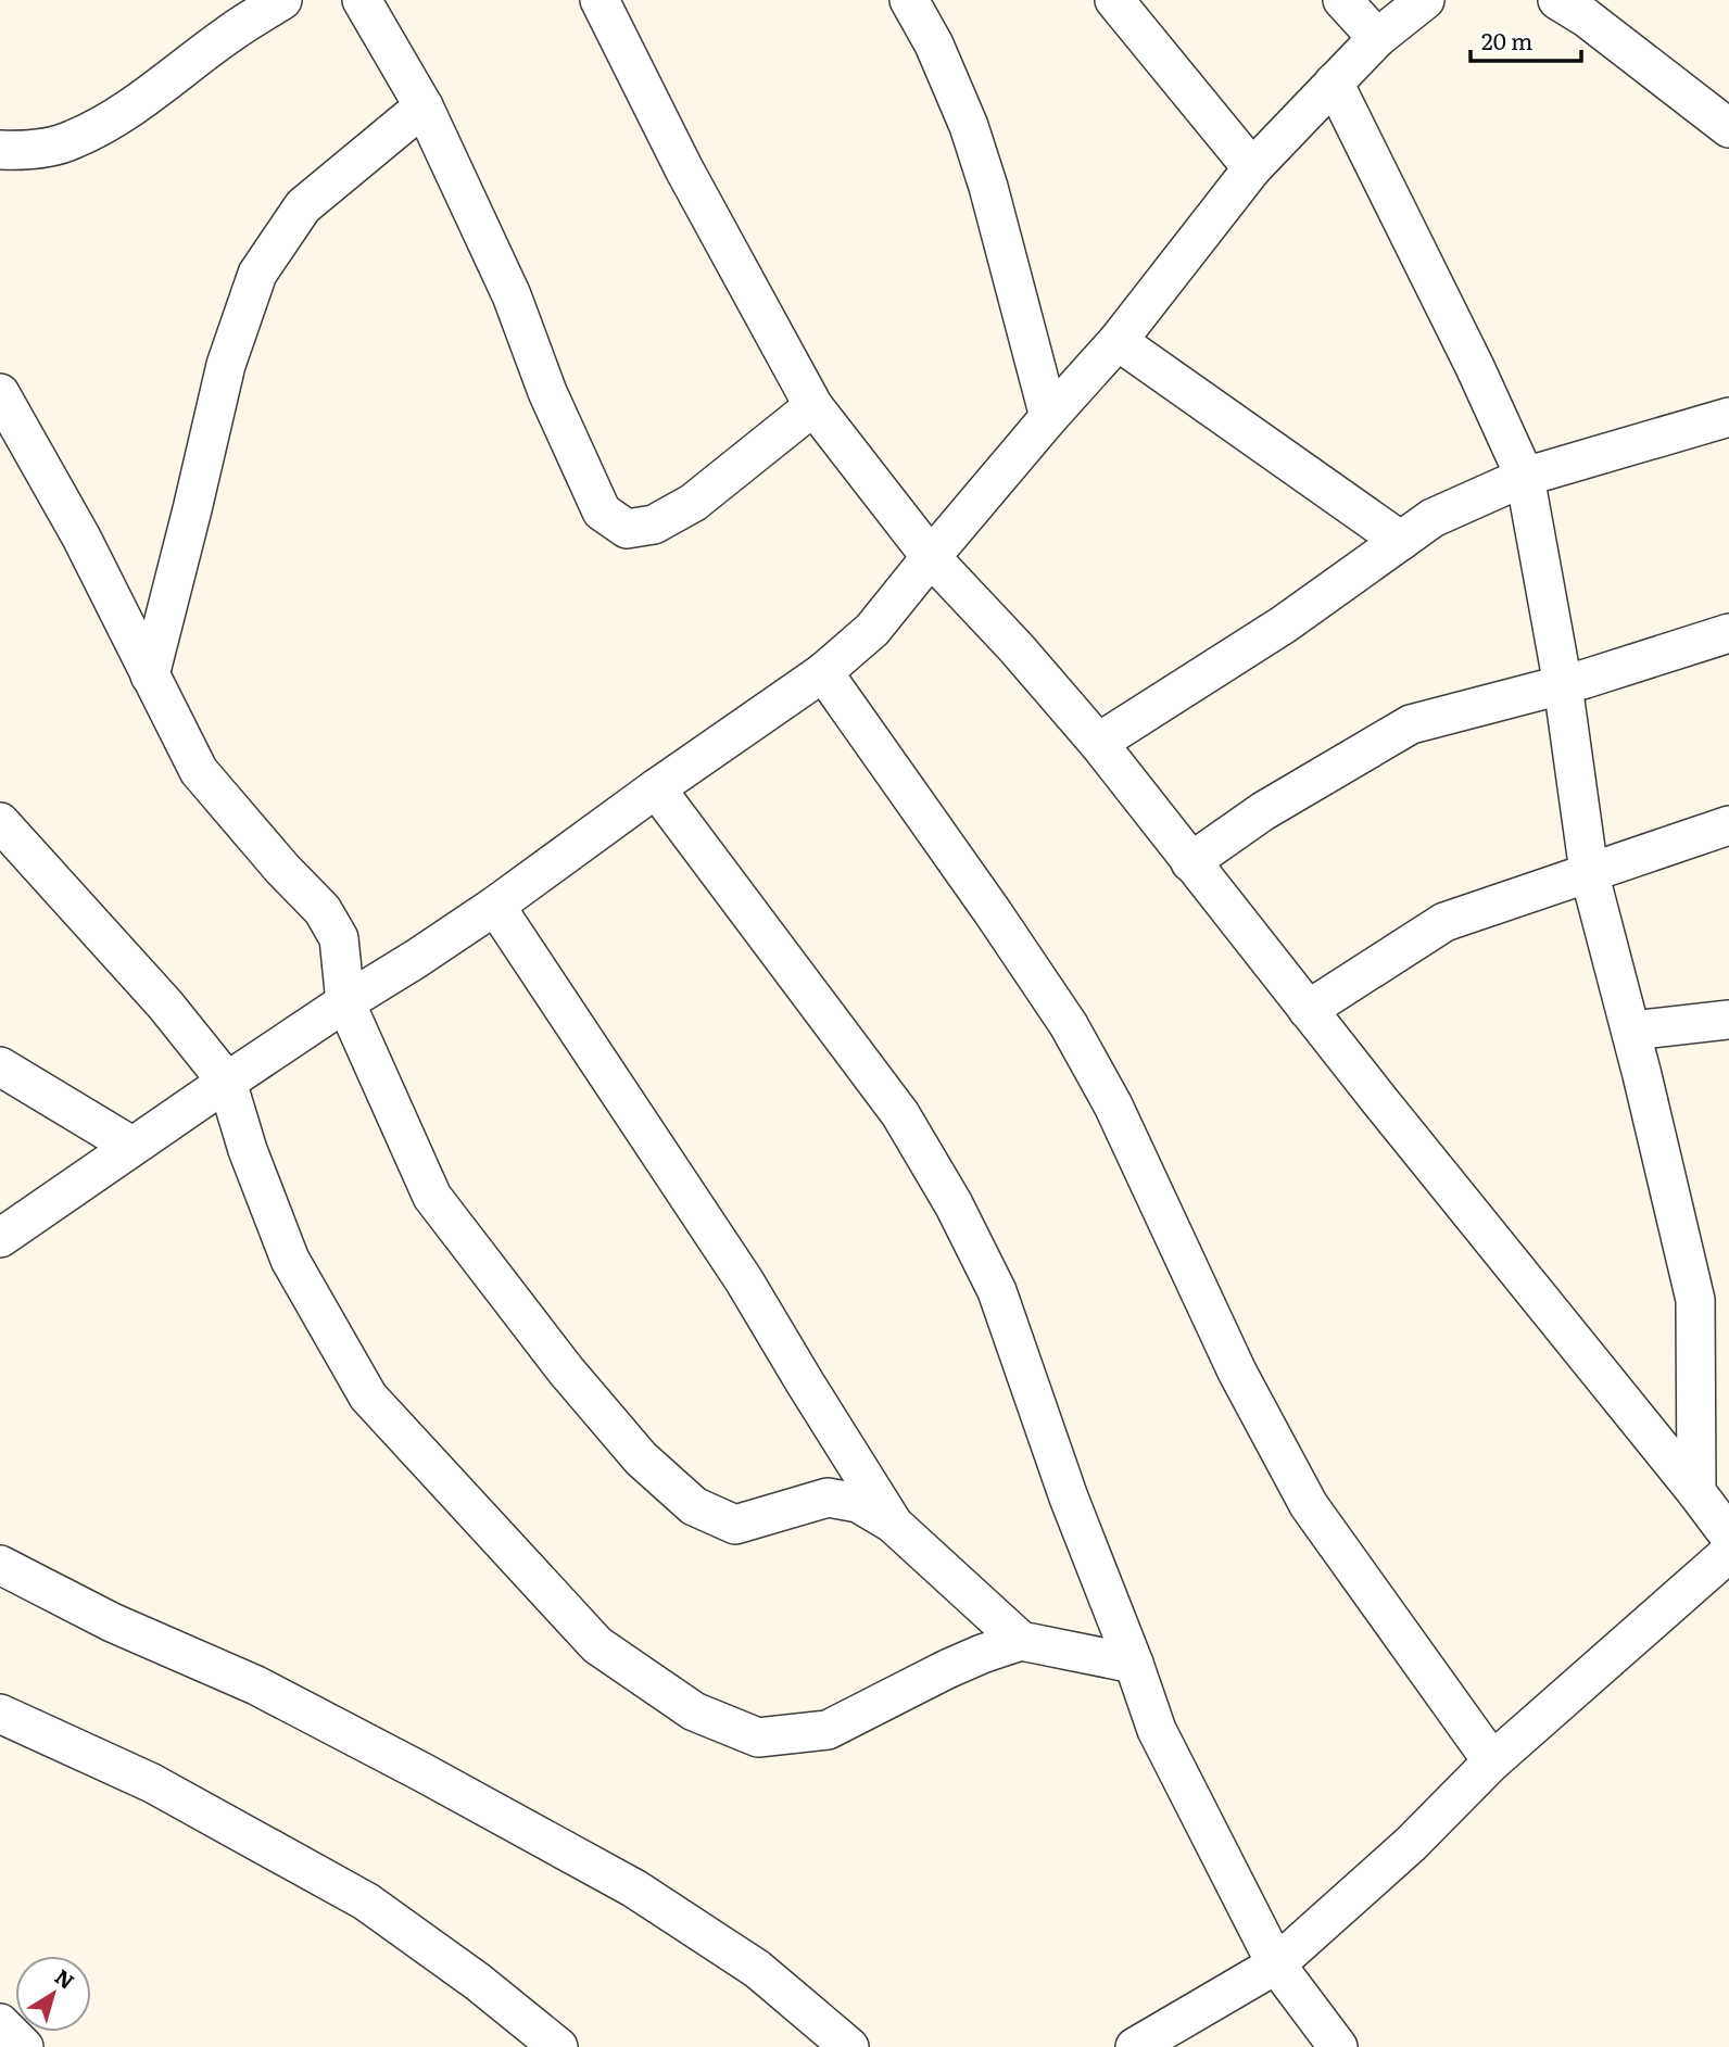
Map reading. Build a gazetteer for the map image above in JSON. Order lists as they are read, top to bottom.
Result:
{
  "scale_bar": "20 m",
  "north": "top right"
}
